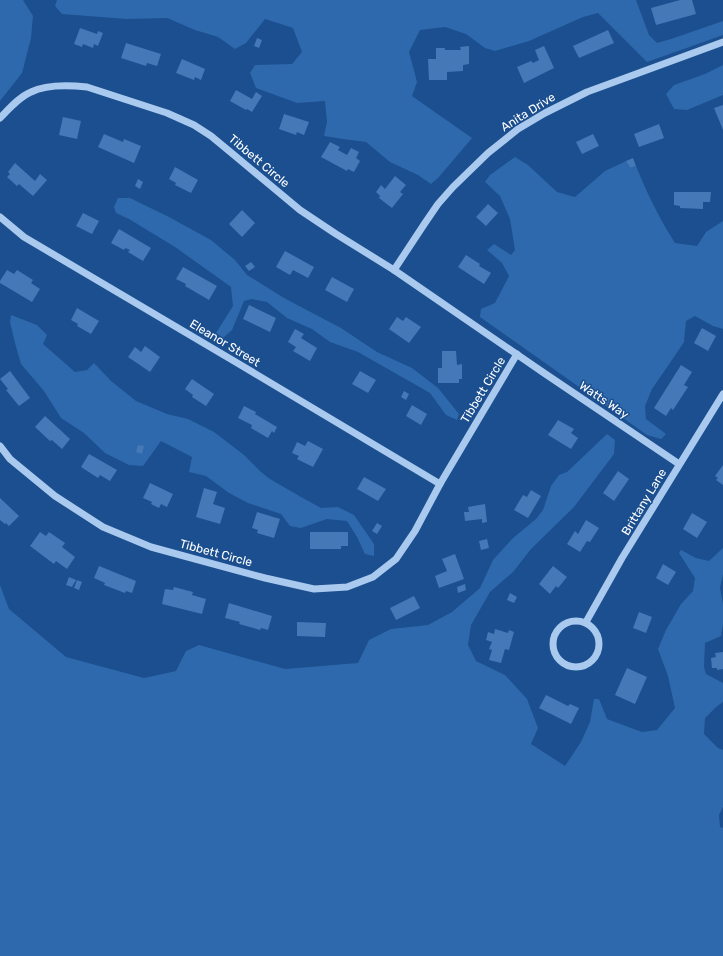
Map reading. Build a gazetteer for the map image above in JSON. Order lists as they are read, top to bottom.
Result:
{
  "streets": {
    "street": [
      "Anita Drive",
      "Tibbett Circle",
      "Eleanor Street",
      "Watts Way",
      "Brittany Lane"
    ]
  },
  "crossings": [
    ["Anita Drive", "Tibbett Circle"],
    ["Tibbett Circle", "Eleanor Street"],
    ["Tibbett Circle", "Watts Way"],
    ["Watts Way", "Brittany Lane"]
  ]
}
